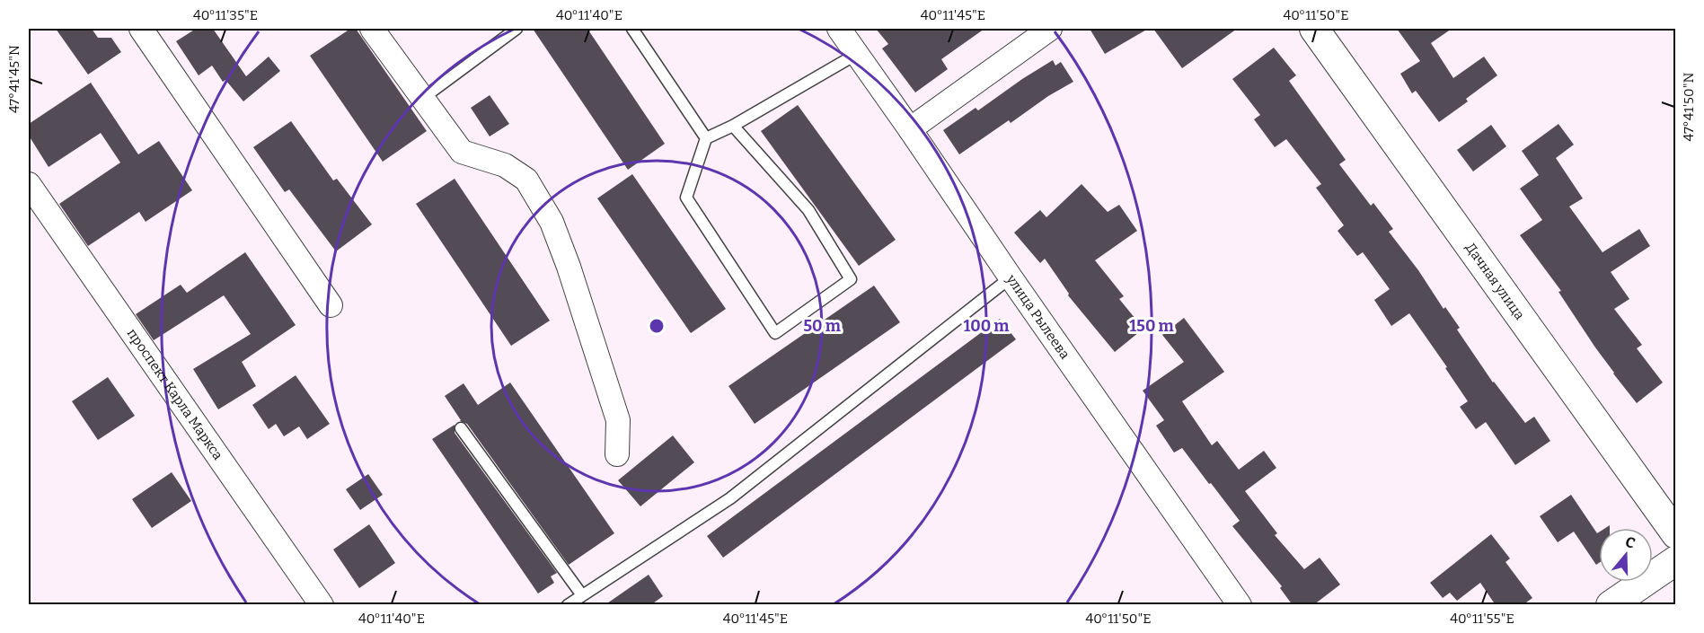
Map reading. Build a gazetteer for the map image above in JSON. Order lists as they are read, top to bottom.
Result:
{
  "streets": {
    "street": ["Дачная улица", "улица Рылеева", "проспект Карла Маркса"]
  },
  "north": "top",
  "coordinates": [
    "40°11'35\"E",
    "40°11'40\"E",
    "40°11'45\"E",
    "40°11'50\"E",
    "47°41'45\"N",
    "47°41'50\"N",
    "40°11'55\"E"
  ],
  "rings": ["50 m", "100 m", "150 m"]
}
